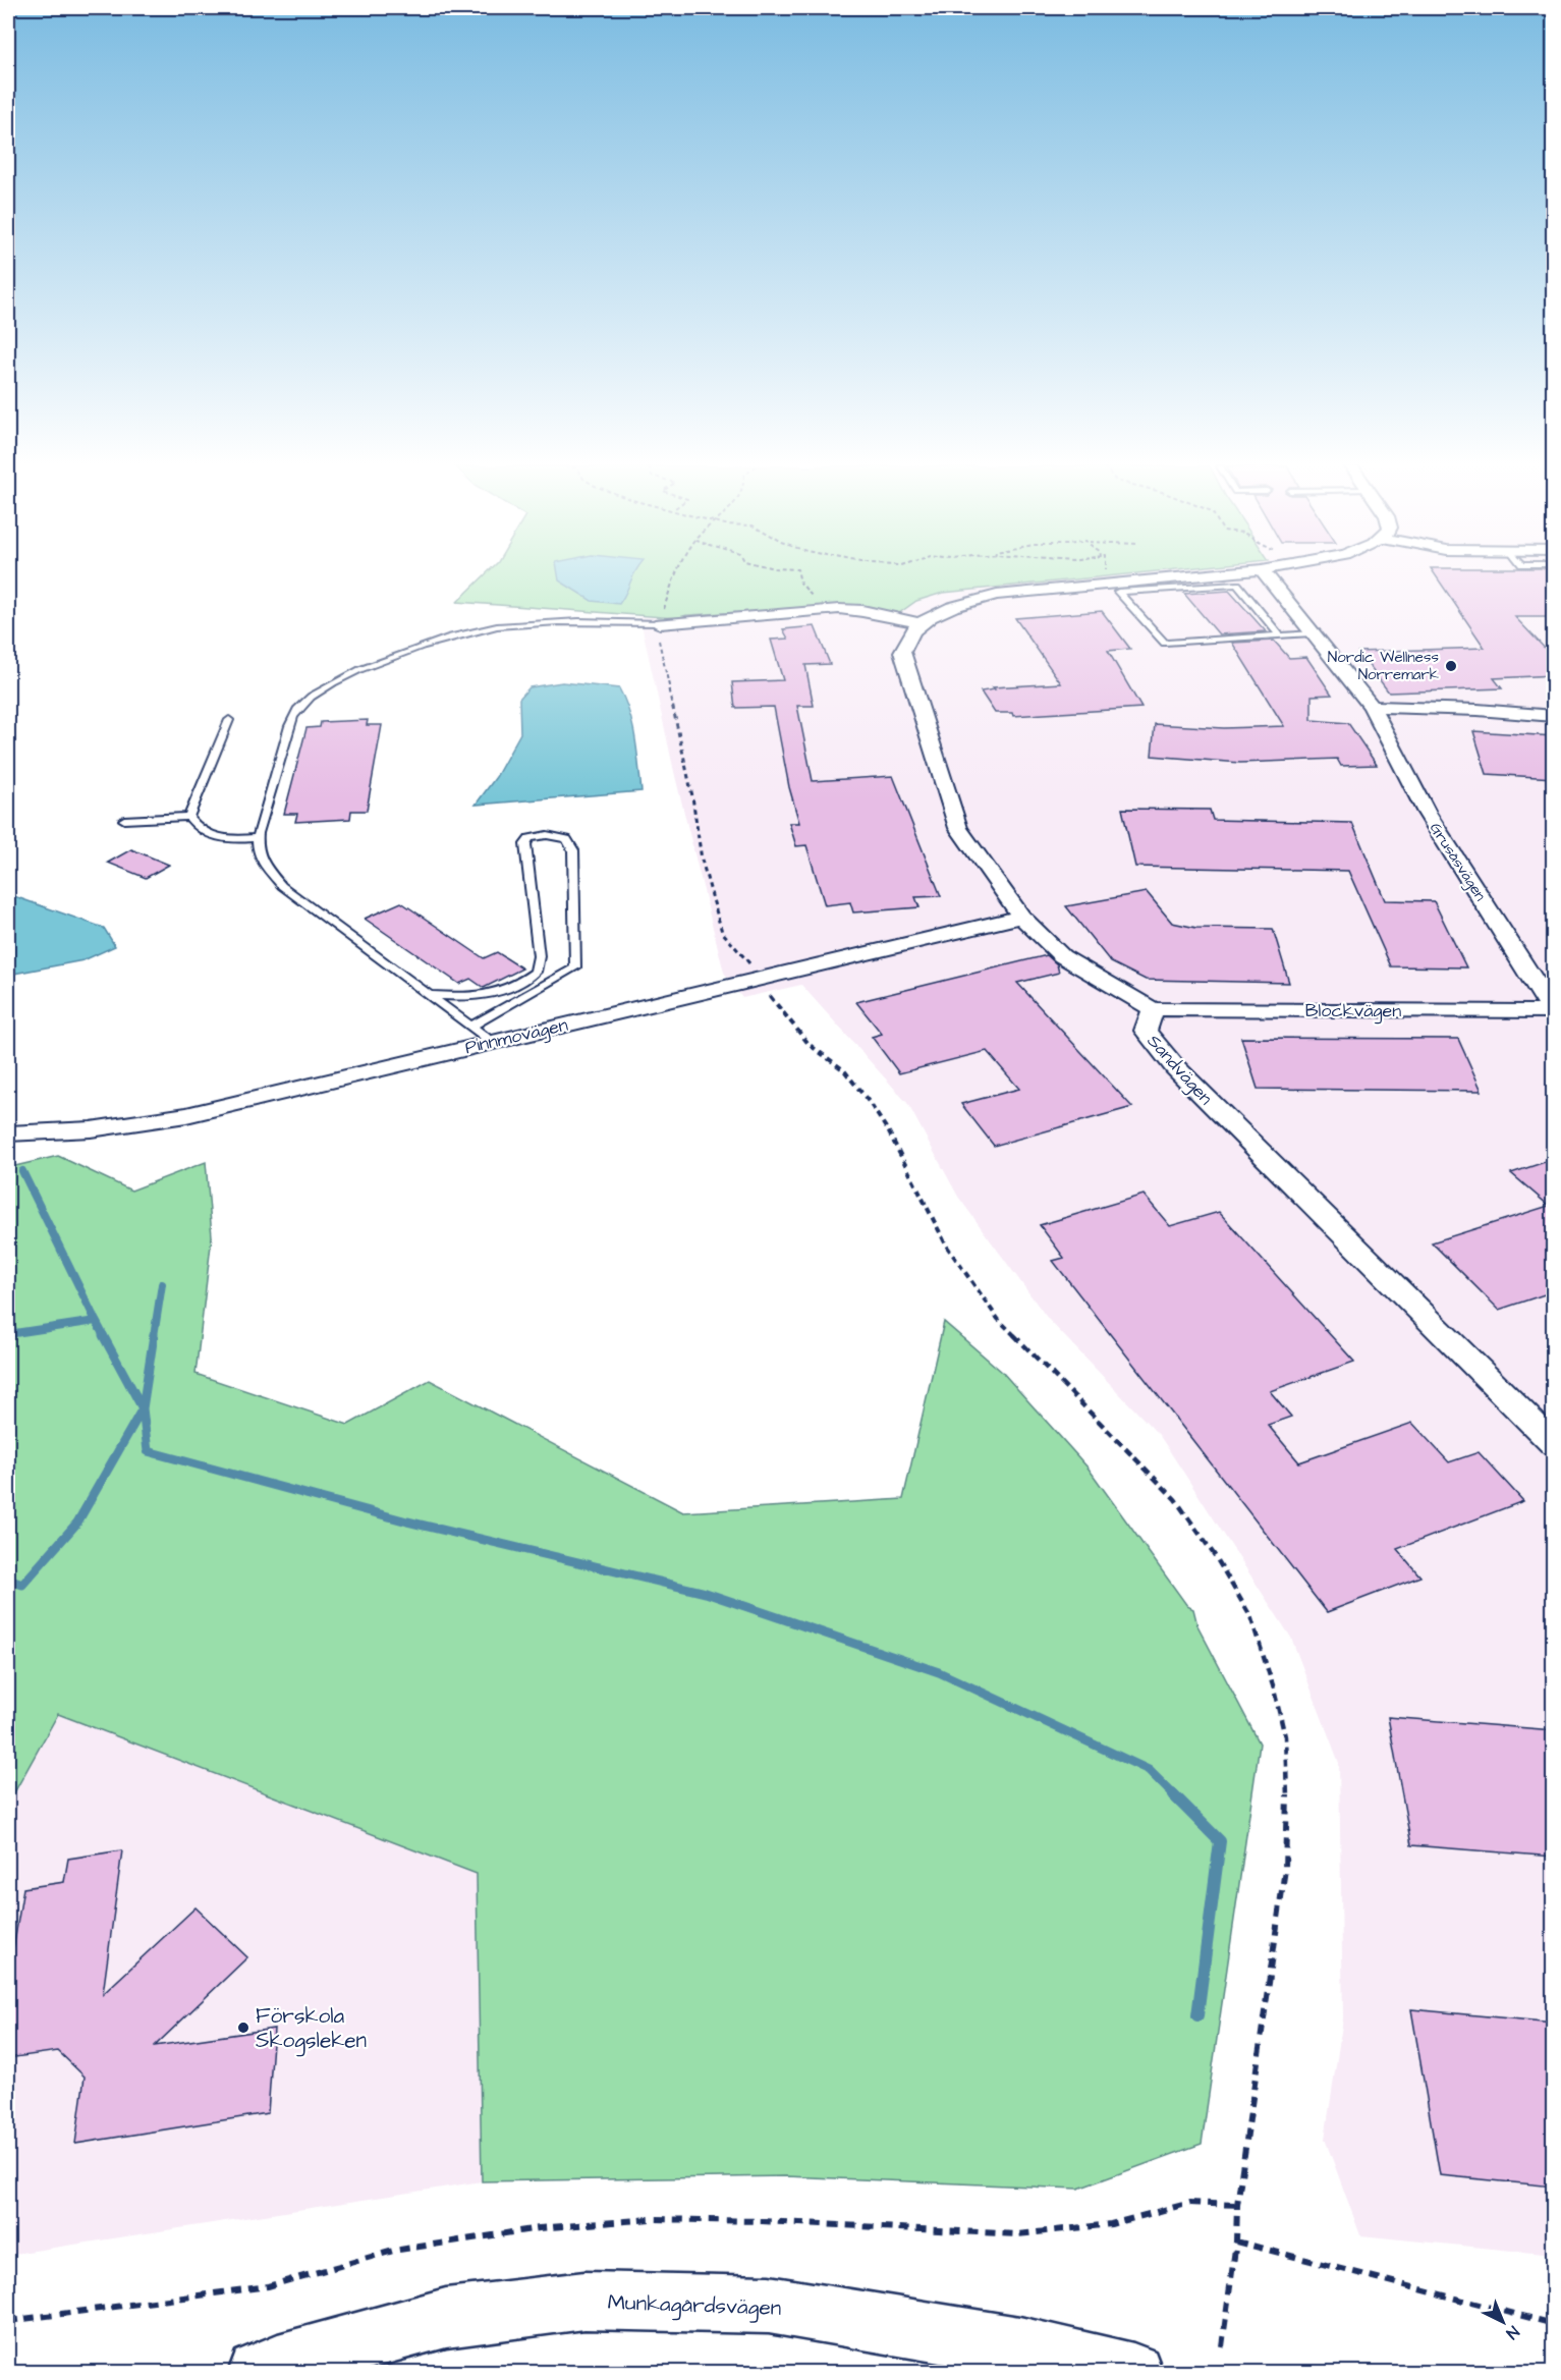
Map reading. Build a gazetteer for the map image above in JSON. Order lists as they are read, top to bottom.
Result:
{
  "streets": {
    "street": [
      "Grusåsvägen",
      "Blockvägen",
      "Pinnmovägen",
      "Sandvägen",
      "Munkagårdsvägen"
    ]
  },
  "crossings": [
    ["Grusåsvägen", "Blockvägen"],
    ["Blockvägen", "Sandvägen"],
    ["Pinnmovägen", "Sandvägen"]
  ],
  "places": ["Nordic Wellness Norremark", "Förskola Skogsleken"],
  "north": "bottom right"
}
